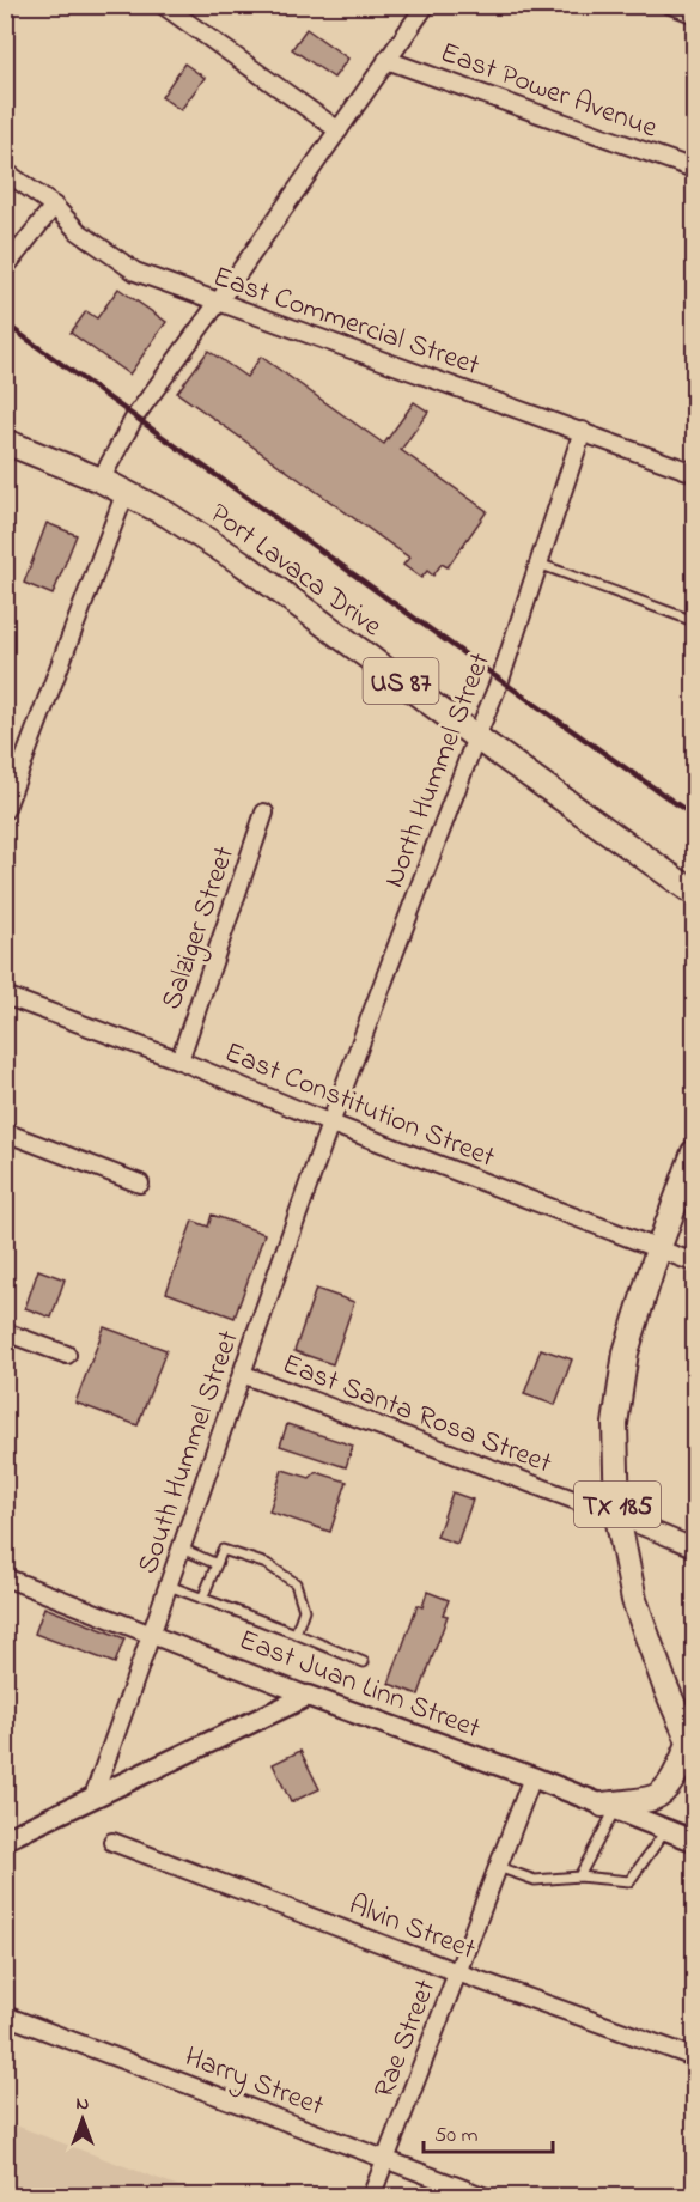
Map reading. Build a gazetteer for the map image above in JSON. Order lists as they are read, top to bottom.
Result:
{
  "streets": {
    "main road": ["Port Lavaca Drive", "US 87", "TX 185"],
    "street": [
      "East Power Avenue",
      "East Commercial Street",
      "North Hummel Street",
      "Salziger Street",
      "East Constitution Street",
      "East Santa Rosa Street",
      "South Hummel Street",
      "East Juan Linn Street",
      "Alvin Street",
      "Rae Street",
      "Harry Street"
    ]
  },
  "crossings": [
    ["East Commercial Street", "North Hummel Street"],
    ["Port Lavaca Drive", "US 87"],
    ["Port Lavaca Drive", "North Hummel Street"],
    ["North Hummel Street", "East Constitution Street"],
    ["North Hummel Street", "South Hummel Street"],
    ["Salziger Street", "East Constitution Street"],
    ["East Constitution Street", "South Hummel Street"],
    ["East Constitution Street", "TX 185"],
    ["East Santa Rosa Street", "South Hummel Street"],
    ["East Santa Rosa Street", "TX 185"],
    ["South Hummel Street", "East Juan Linn Street"],
    ["East Juan Linn Street", "Rae Street"],
    ["Alvin Street", "Rae Street"],
    ["Rae Street", "Harry Street"]
  ],
  "scale_bar": "50 m",
  "north": "top"
}
